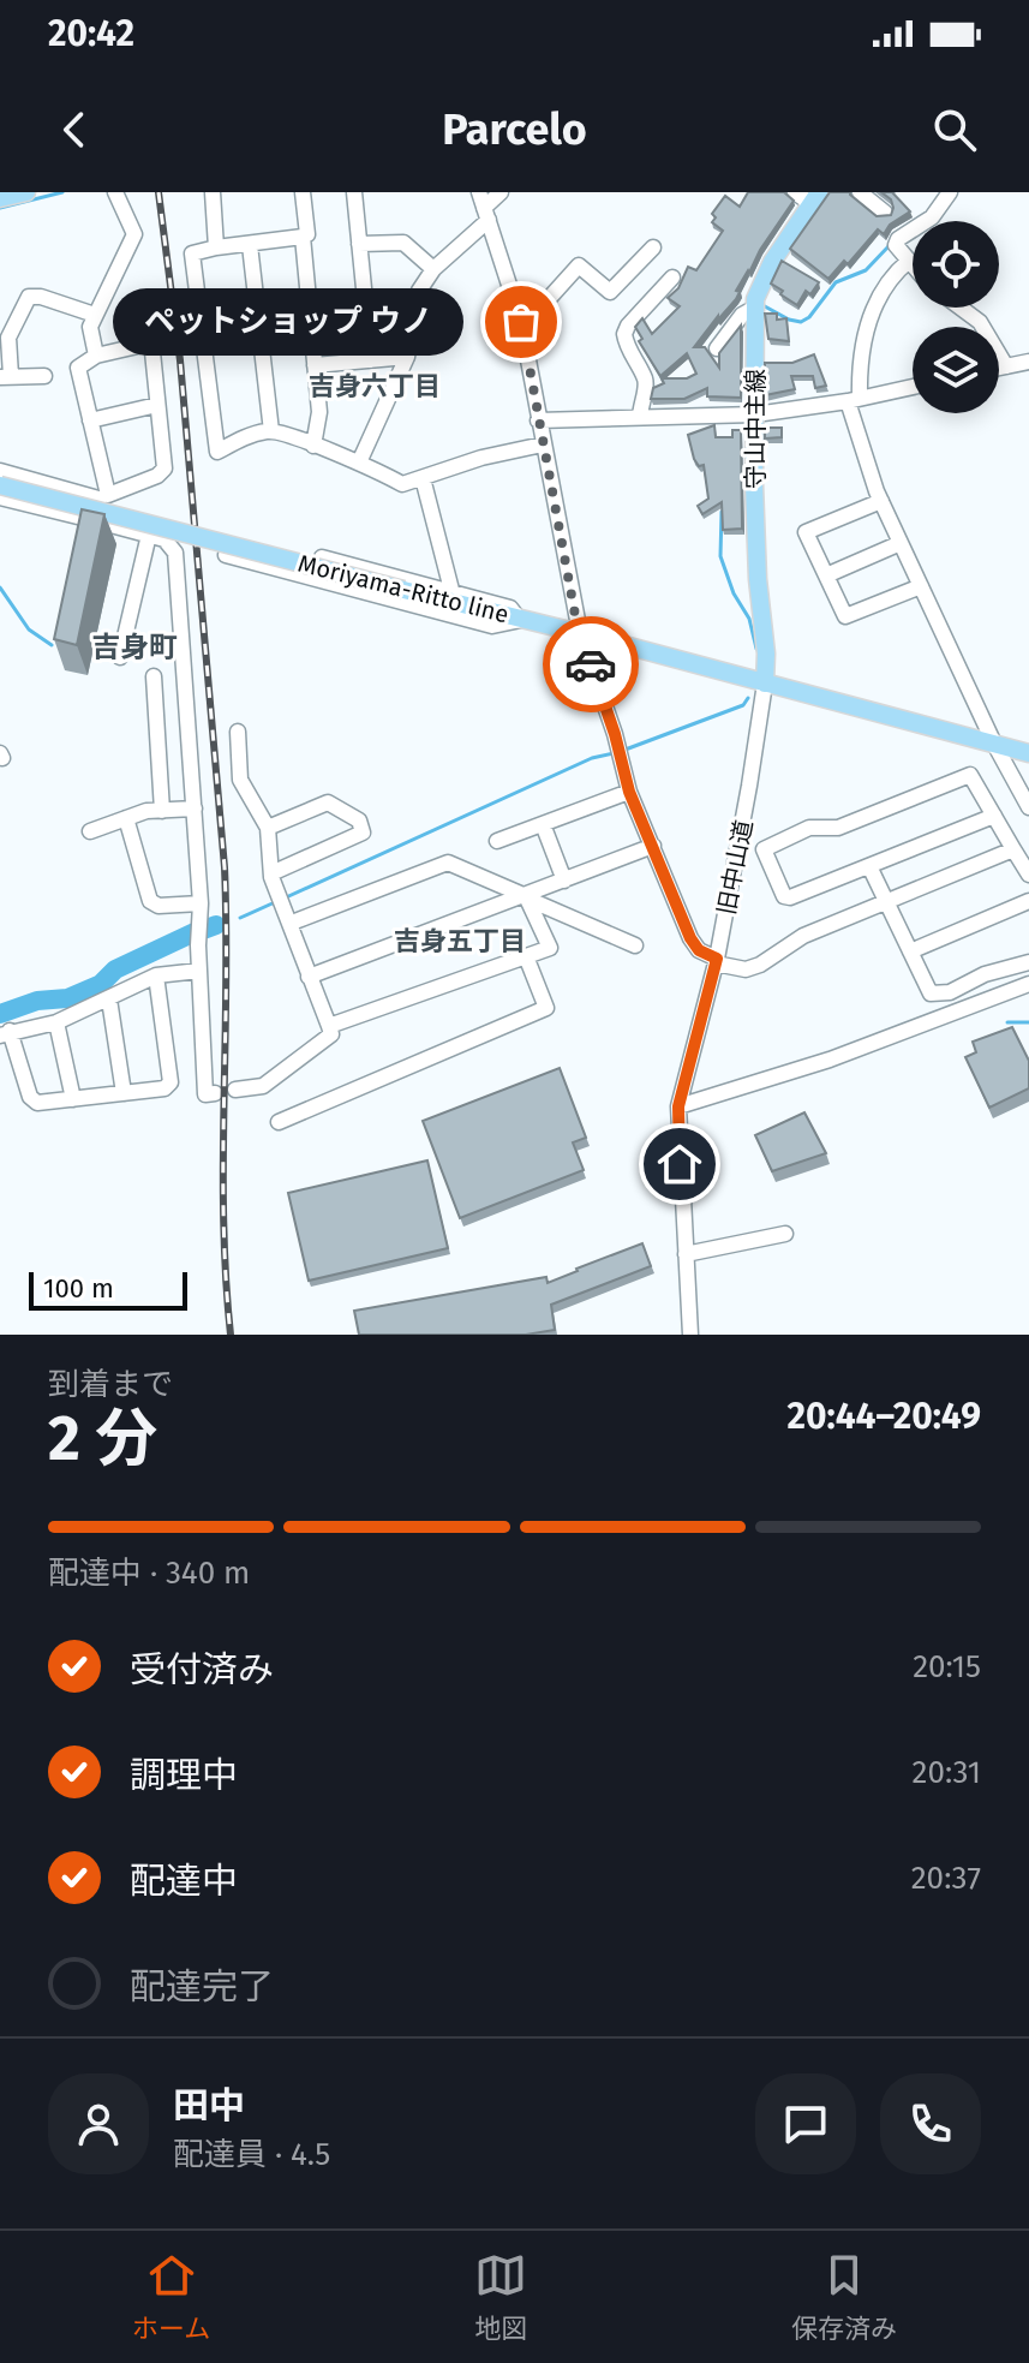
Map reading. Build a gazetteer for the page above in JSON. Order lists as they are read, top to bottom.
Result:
{
  "streets": {
    "main road": ["守山中主線", "Moriyama-Ritto line"],
    "street": ["旧中山道"]
  },
  "crossings": [
    ["守山中主線", "Moriyama-Ritto line"],
    ["守山中主線", "旧中山道"],
    ["Moriyama-Ritto line", "旧中山道"]
  ],
  "districts": ["吉身六丁目", "吉身町", "吉身五丁目"],
  "places": ["ペットショップ ウノ"],
  "scale_bar": "100 m",
  "page": {
    "status": "20:42",
    "header": "Parcelo",
    "bubble": "ペットショップ ウノ",
    "scale": "100 m",
    "heading": ["2 分", "到着まで", "20:44–20:49"],
    "panel": ["田中", "配達員 · 4.5"],
    "bar": "配達中 · 340 m",
    "list": [
      ["受付済み", "20:15"],
      ["調理中", "20:31"],
      ["配達中", "20:37"],
      "配達完了"
    ],
    "tabs": ["ホーム", "地図", "保存済み"]
  }
}
